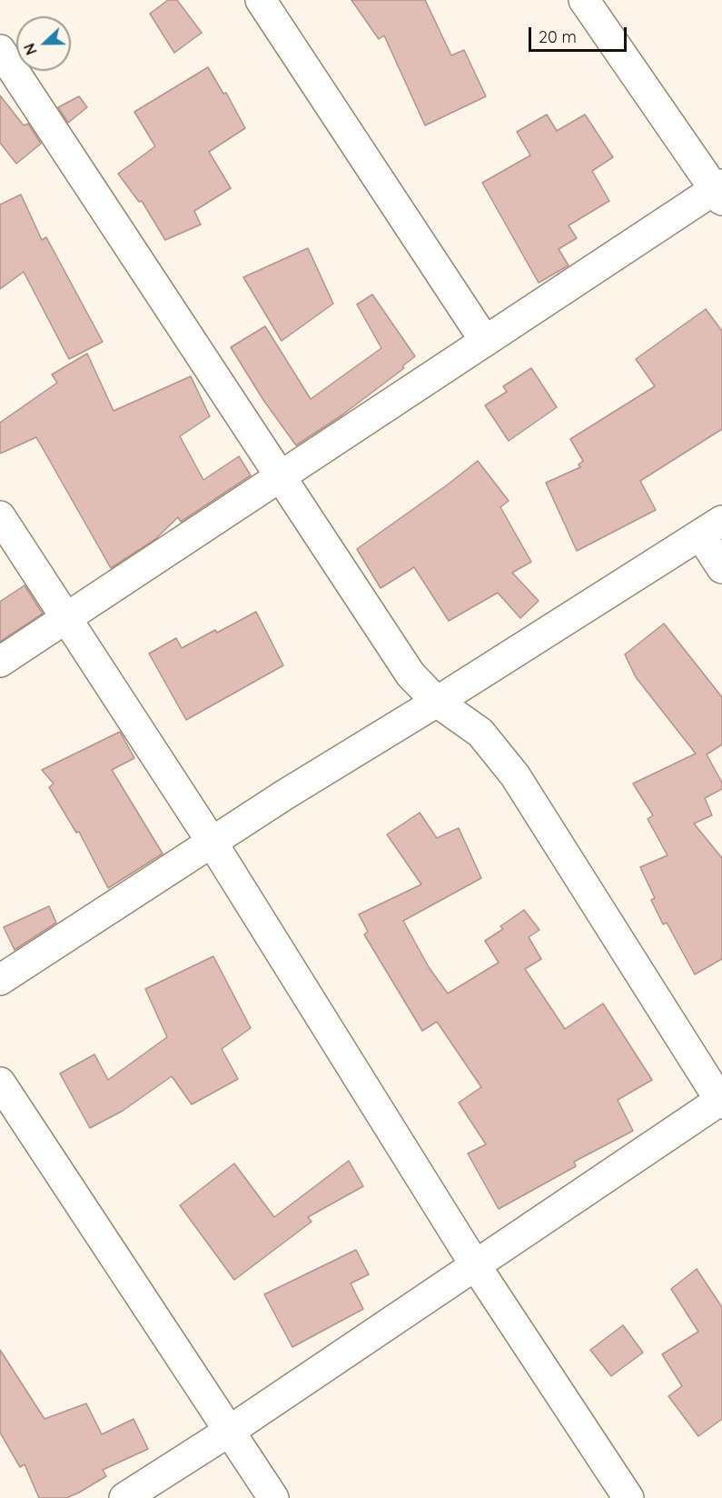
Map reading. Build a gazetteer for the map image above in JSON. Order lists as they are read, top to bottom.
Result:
{
  "scale_bar": "20 m",
  "north": "left"
}
